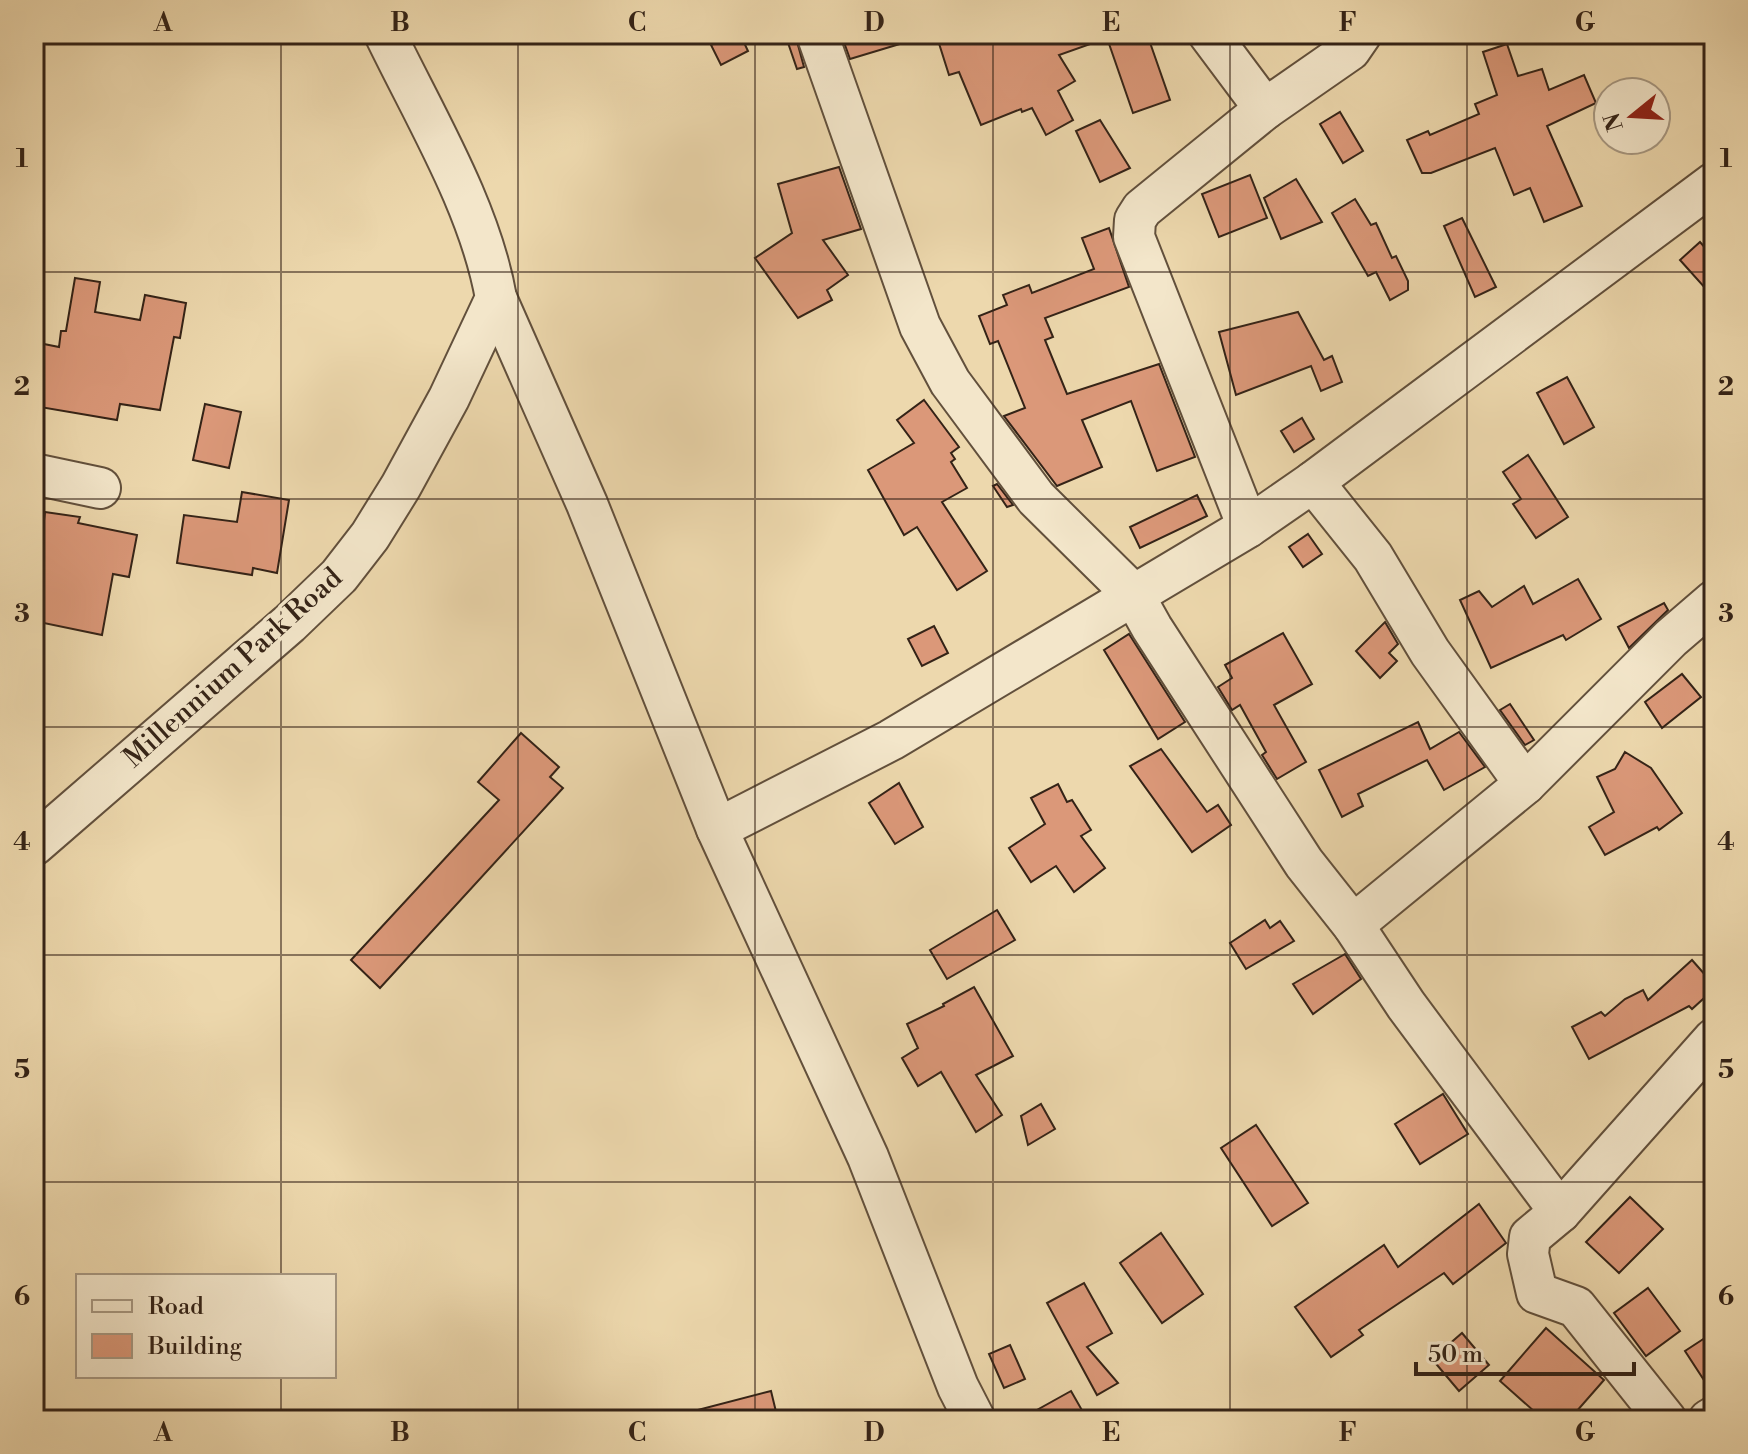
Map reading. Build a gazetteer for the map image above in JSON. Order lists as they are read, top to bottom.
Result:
{
  "streets": {
    "street": ["Millennium Park Road"]
  },
  "legend": ["Road", "Building"],
  "scale_bar": "50 m",
  "north": "left",
  "grid": {
    "columns": [
      "A",
      "B",
      "C",
      "D",
      "E",
      "F",
      "G"
    ],
    "rows": [
      "1",
      "2",
      "3",
      "4",
      "5",
      "6"
    ]
  }
}
